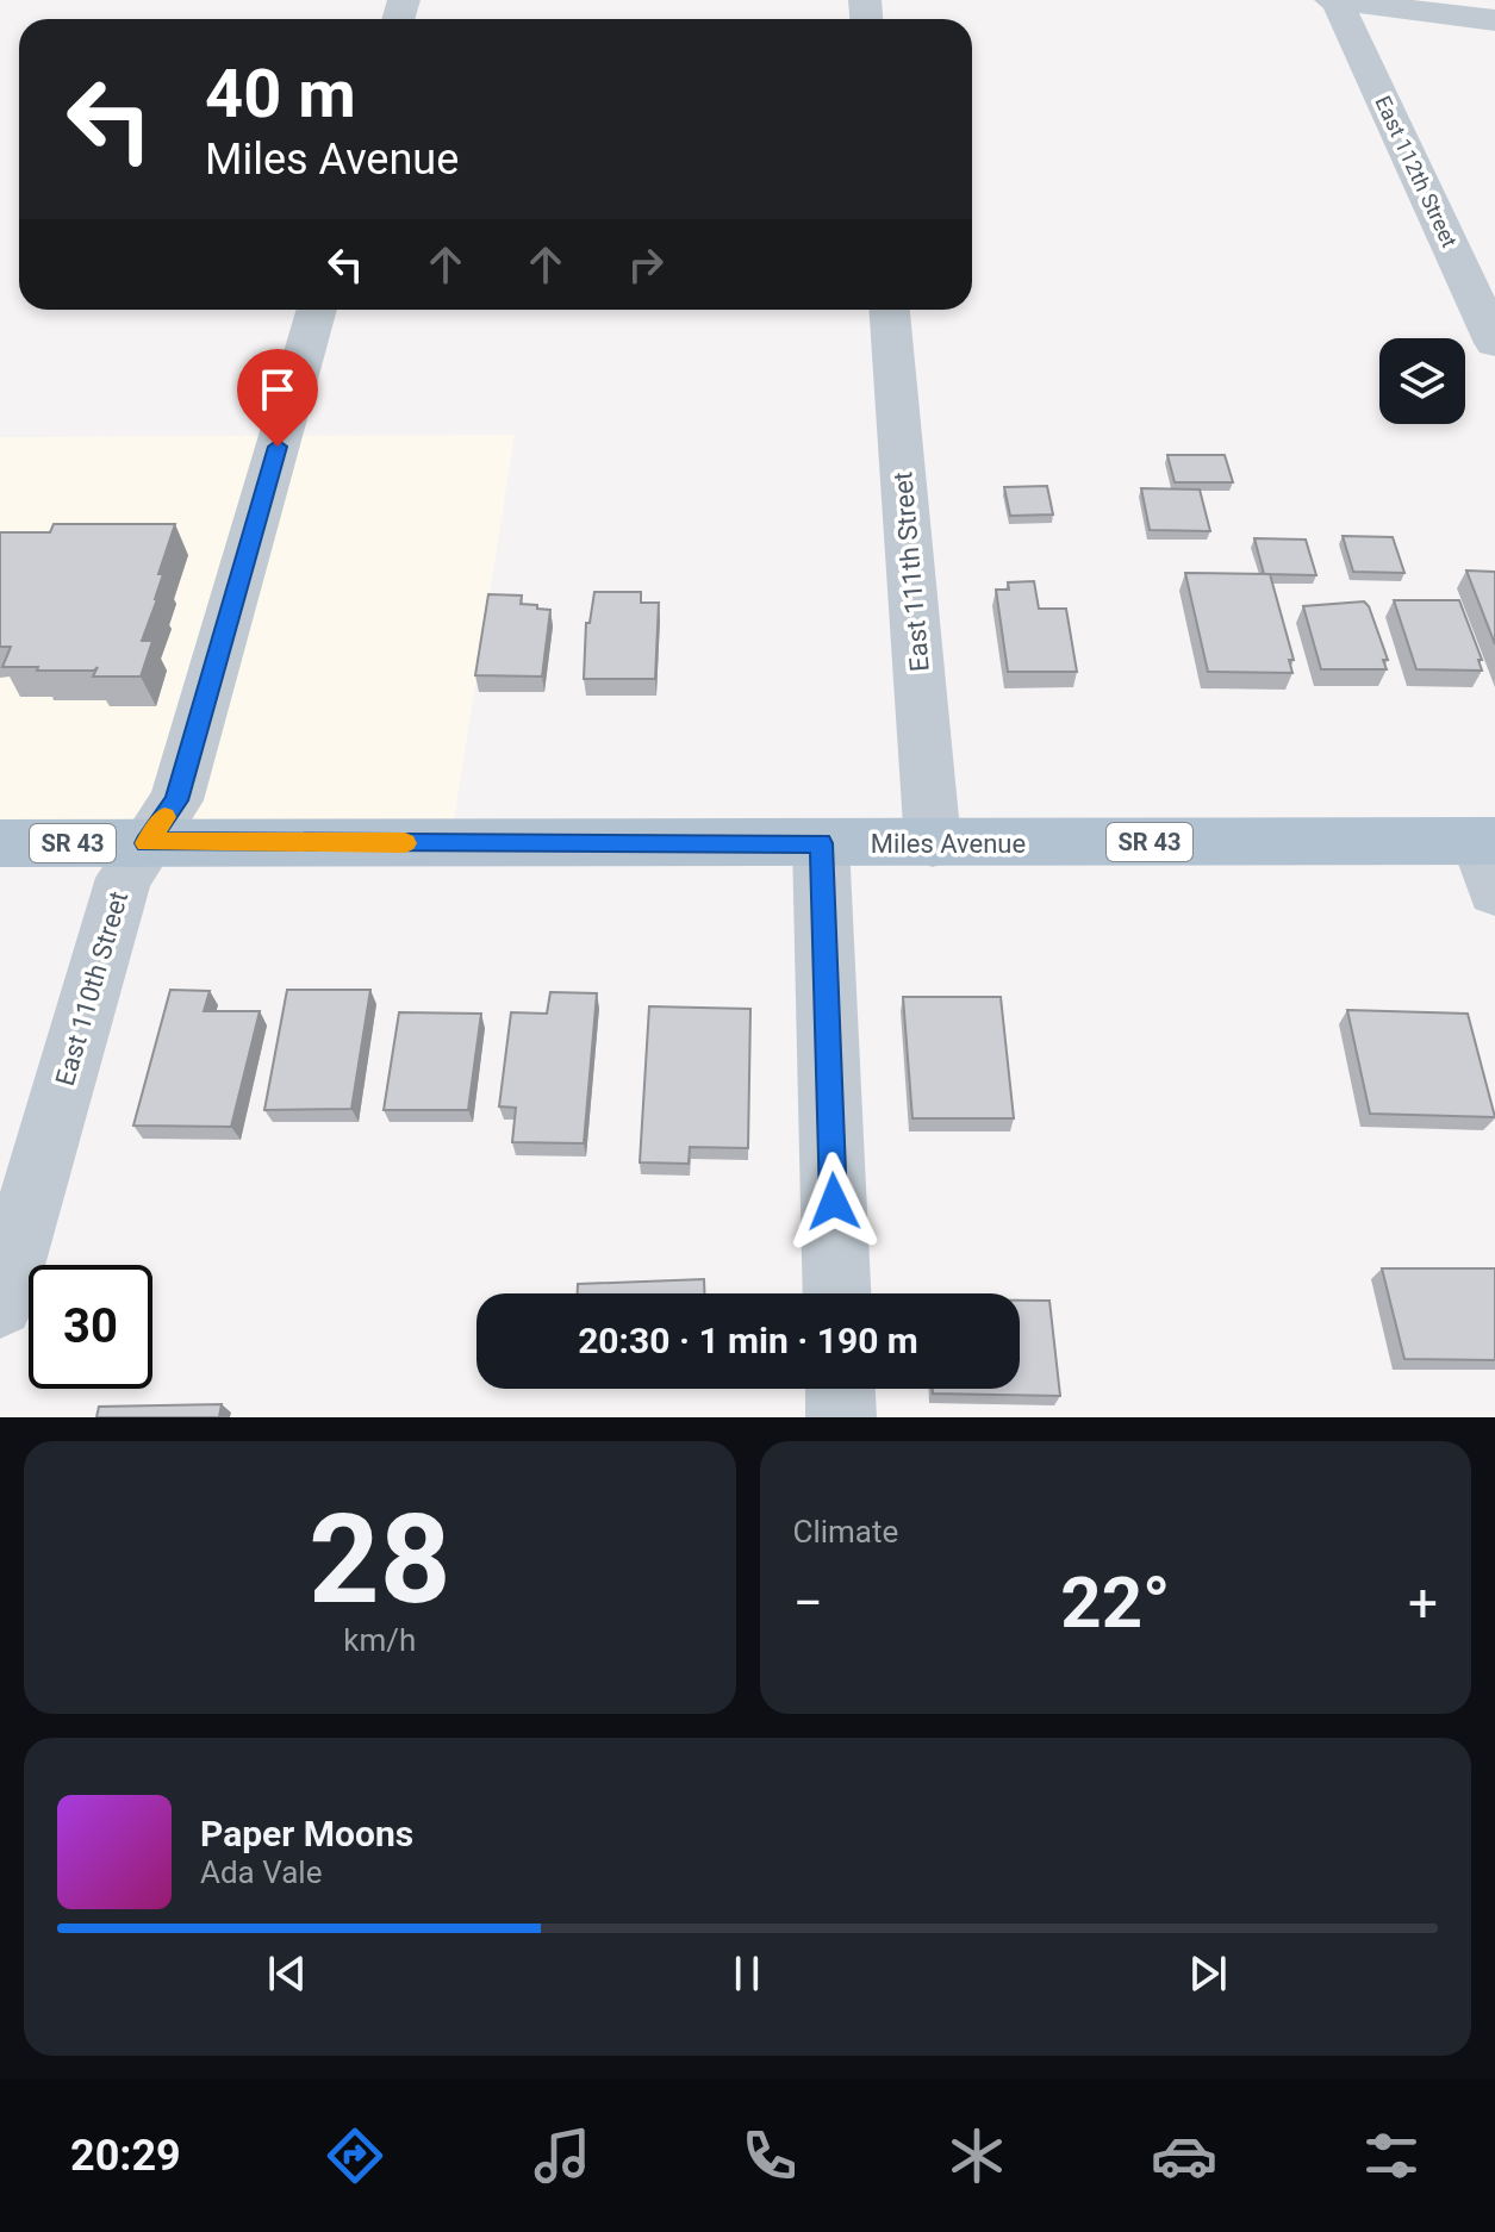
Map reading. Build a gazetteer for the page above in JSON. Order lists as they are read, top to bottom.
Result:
{
  "streets": {
    "main road": ["SR 43", "Miles Avenue"],
    "street": ["East 112th Street", "East 111th Street", "East 110th Street"]
  },
  "crossings": [
    ["East 111th Street", "Miles Avenue"],
    ["Miles Avenue", "East 110th Street"]
  ],
  "page": {
    "turn": ["40 m", "Miles Avenue"],
    "limit": "30",
    "trip": "20:30 · 1 min · 190 m",
    "tile": [
      ["28", "km/h"],
      "Climate"
    ],
    "heat": ["−", "22°", "+"],
    "song": ["Paper Moons", "Ada Vale"],
    "tabs": "20:29"
  }
}
